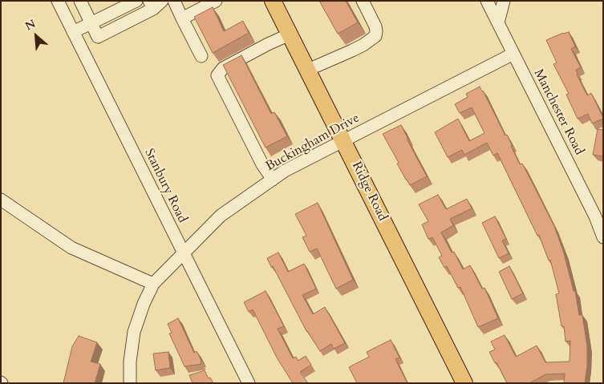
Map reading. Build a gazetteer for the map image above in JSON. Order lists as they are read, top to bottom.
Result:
{
  "streets": {
    "main road": ["Ridge Road"],
    "street": ["Manchester Road", "Buckingham Drive", "Stanbury Road"]
  },
  "crossings": [
    ["Manchester Road", "Buckingham Drive"],
    ["Buckingham Drive", "Stanbury Road"],
    ["Buckingham Drive", "Ridge Road"]
  ],
  "north": "top left"
}
